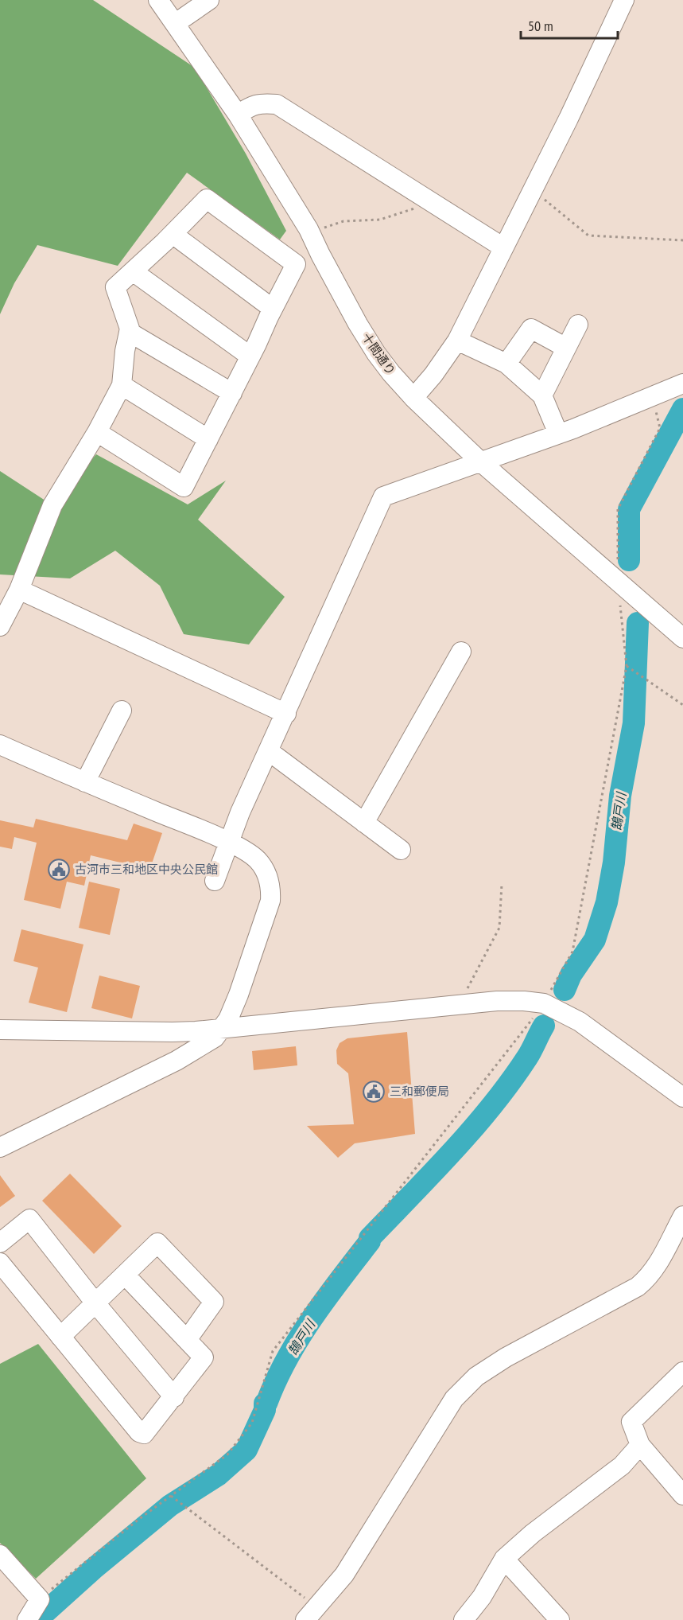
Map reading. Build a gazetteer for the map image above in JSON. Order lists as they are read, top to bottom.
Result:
{
  "streets": {
    "street": ["十間通り"]
  },
  "water": ["鵠戸川"],
  "places": {
    "public building": ["古河市三和地区中央公民館", "三和郵便局"]
  },
  "scale_bar": "50 m"
}
